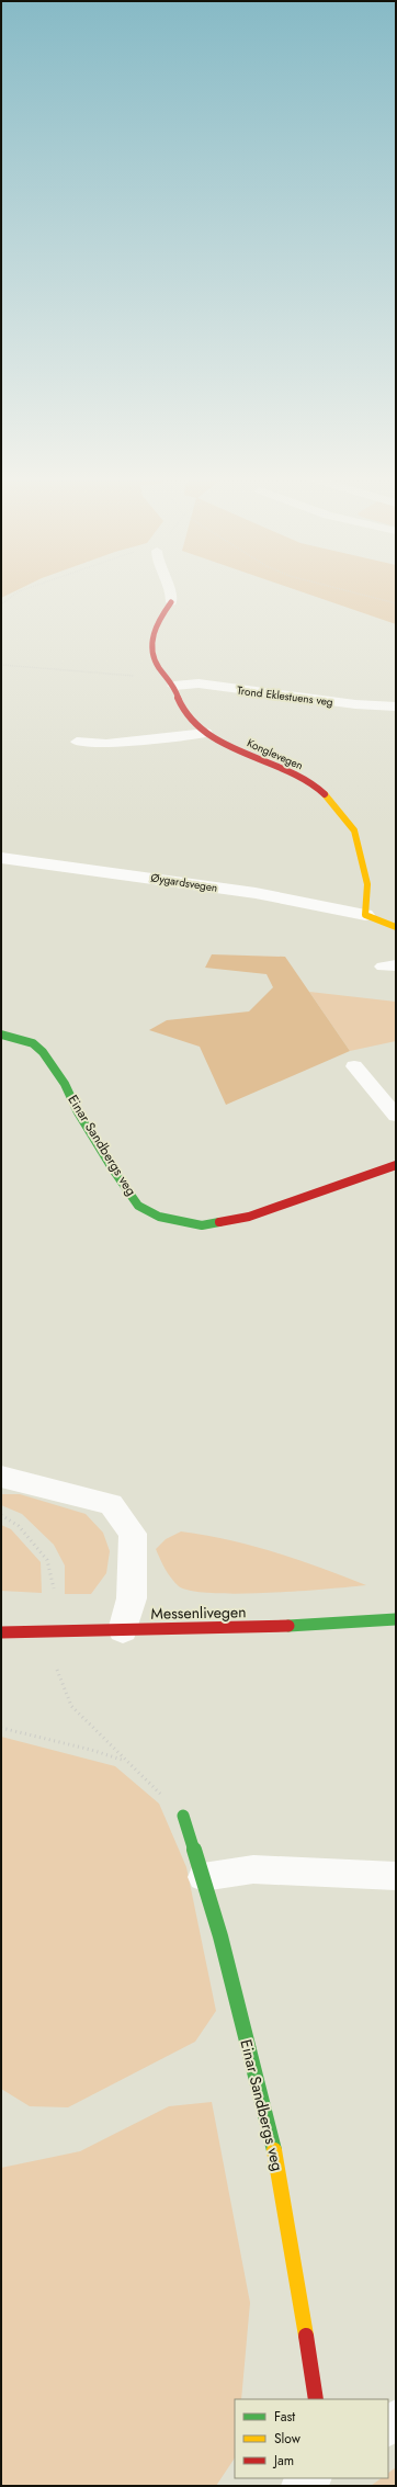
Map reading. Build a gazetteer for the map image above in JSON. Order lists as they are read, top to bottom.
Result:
{
  "streets": {
    "street": [
      "Trond Eklestuens veg",
      "Konglevegen",
      "Øygardsvegen",
      "Einar Sandbergs veg",
      "Messenlivegen"
    ]
  },
  "crossings": [
    ["Trond Eklestuens veg", "Konglevegen"],
    ["Konglevegen", "Øygardsvegen"]
  ],
  "legend": ["Fast", "Slow", "Jam"]
}
